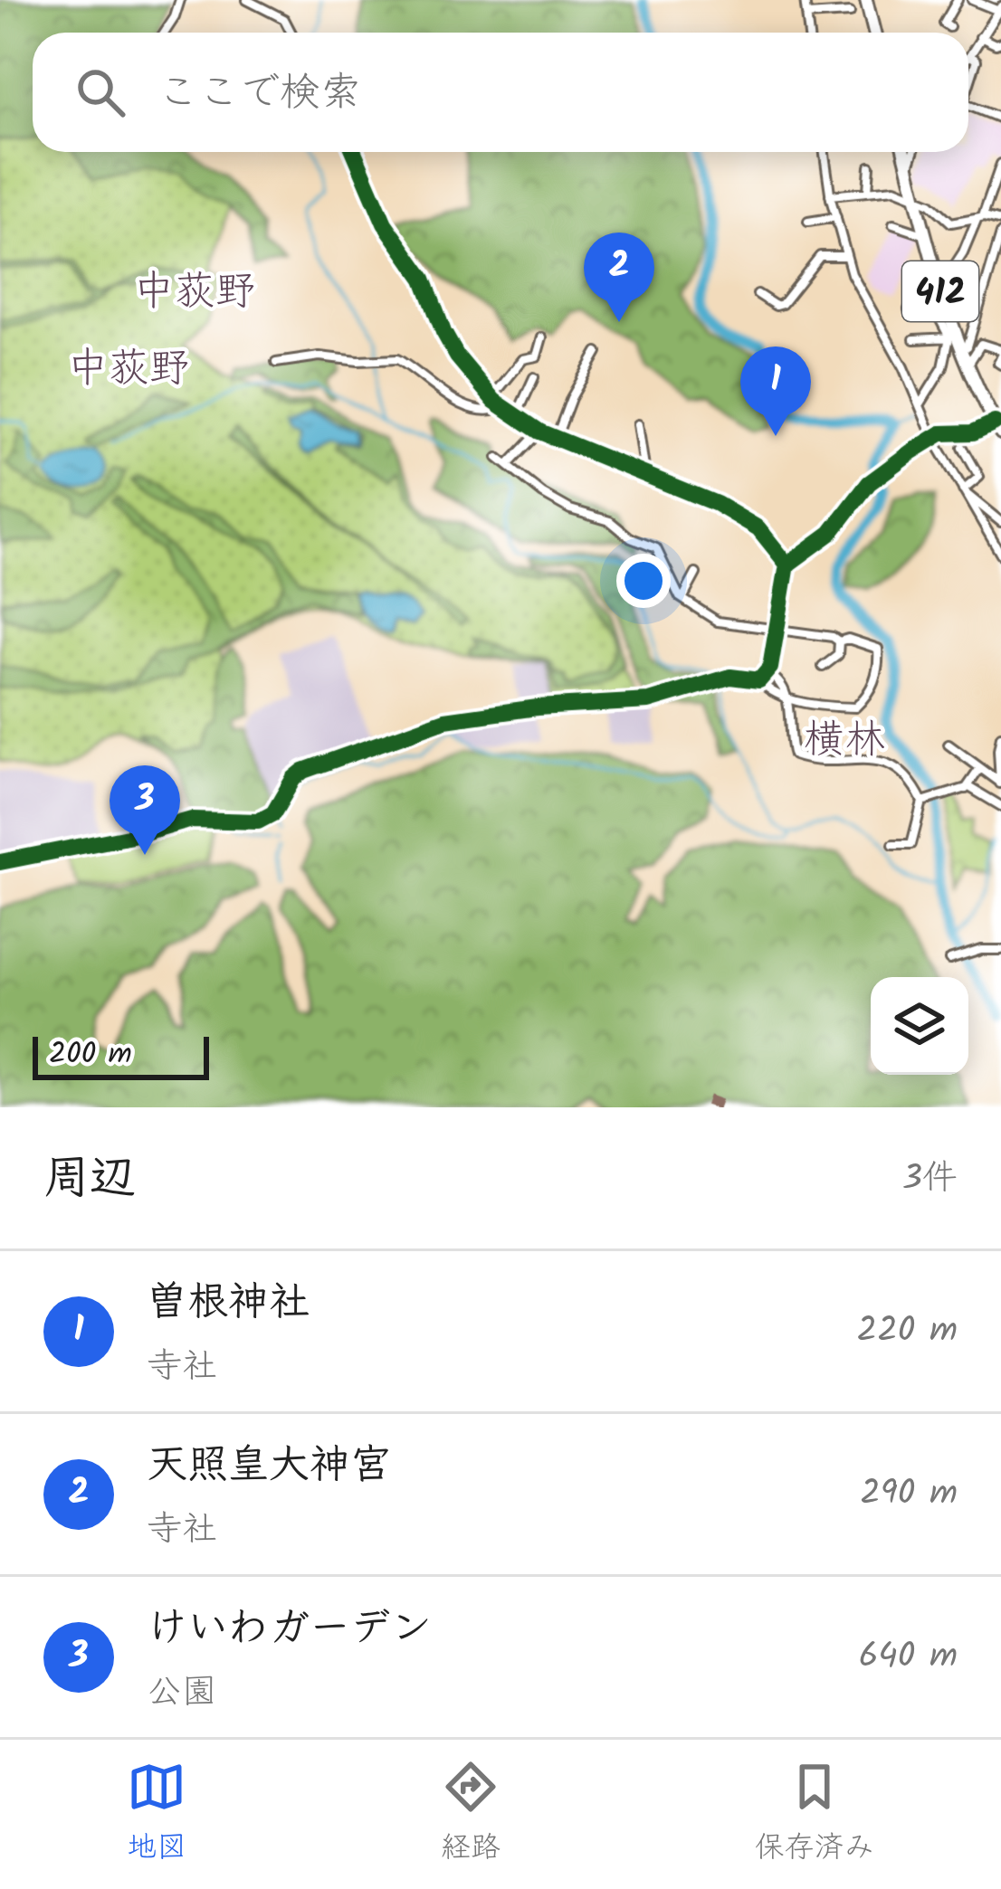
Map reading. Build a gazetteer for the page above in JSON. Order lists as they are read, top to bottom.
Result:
{
  "streets": {
    "highway": ["412"]
  },
  "districts": ["中荻野", "中荻野", "横林"],
  "scale_bar": "200 m",
  "page": {
    "search": "ここで検索",
    "pins": ["2", "1", "3"],
    "scale": "200 m",
    "heading": ["周辺", "3件"],
    "list": [
      {
        "mark": "1",
        "name": "曽根神社",
        "note": "寺社",
        "value": "220 m"
      },
      {
        "mark": "2",
        "name": "天照皇大神宮",
        "note": "寺社",
        "value": "290 m"
      },
      {
        "mark": "3",
        "name": "けいわガーデン",
        "note": "公園",
        "value": "640 m"
      }
    ],
    "nav": ["地図", "経路", "保存済み"]
  }
}
